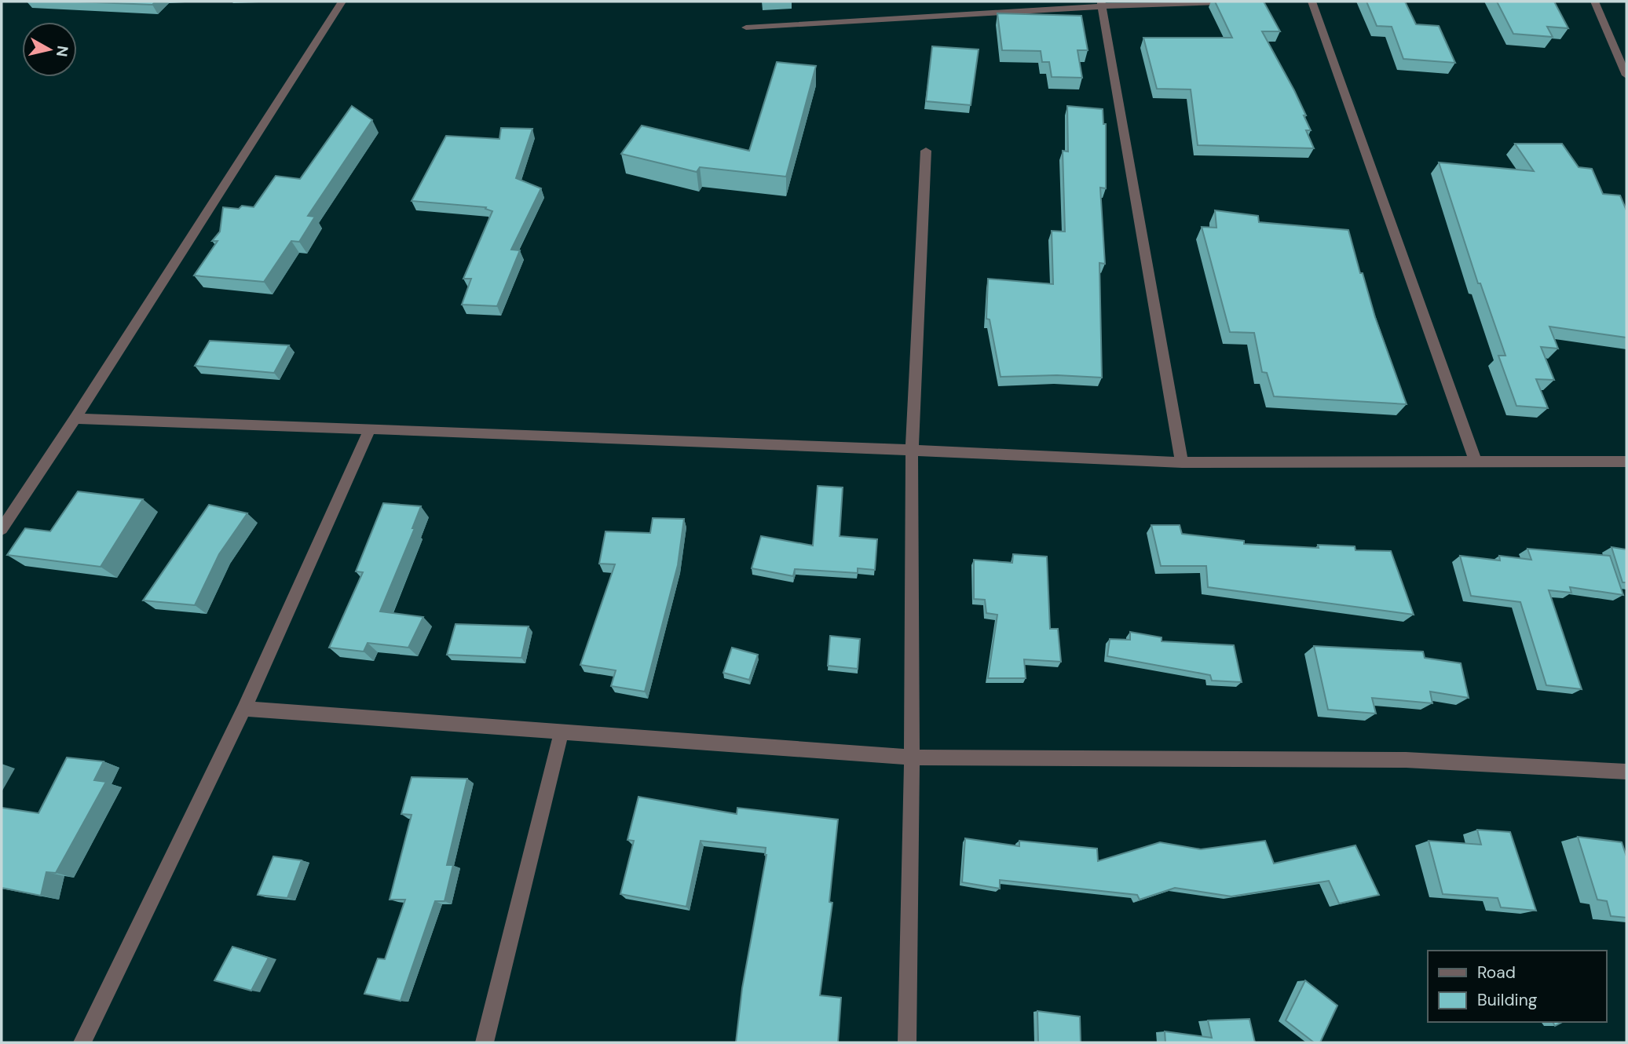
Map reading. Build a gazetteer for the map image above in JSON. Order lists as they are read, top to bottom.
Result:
{
  "legend": ["Road", "Building"],
  "north": "right"
}
